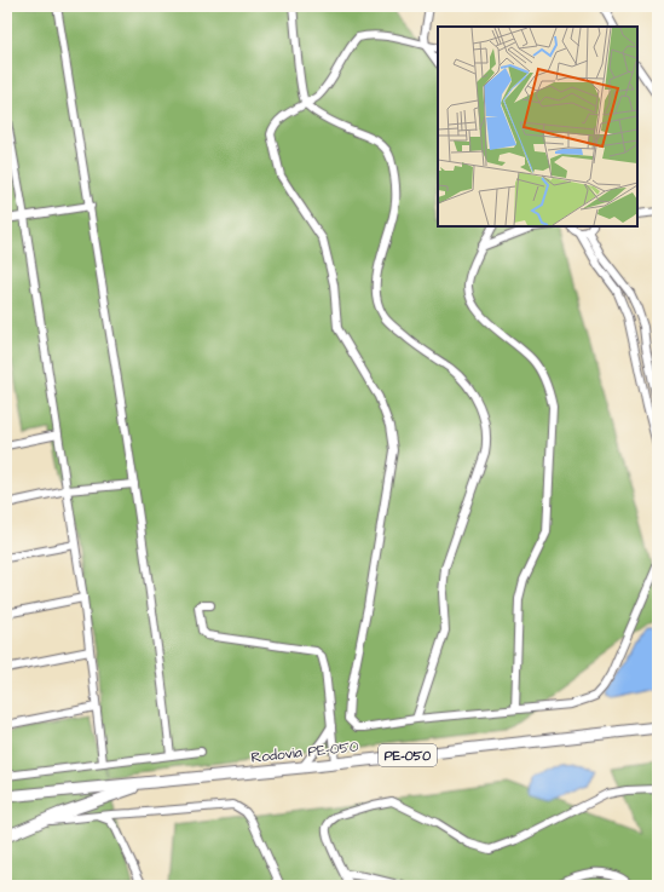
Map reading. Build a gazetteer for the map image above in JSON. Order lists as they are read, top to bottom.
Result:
{
  "streets": {
    "main road": ["Rodovia PE-050", "PE-050"]
  }
}
